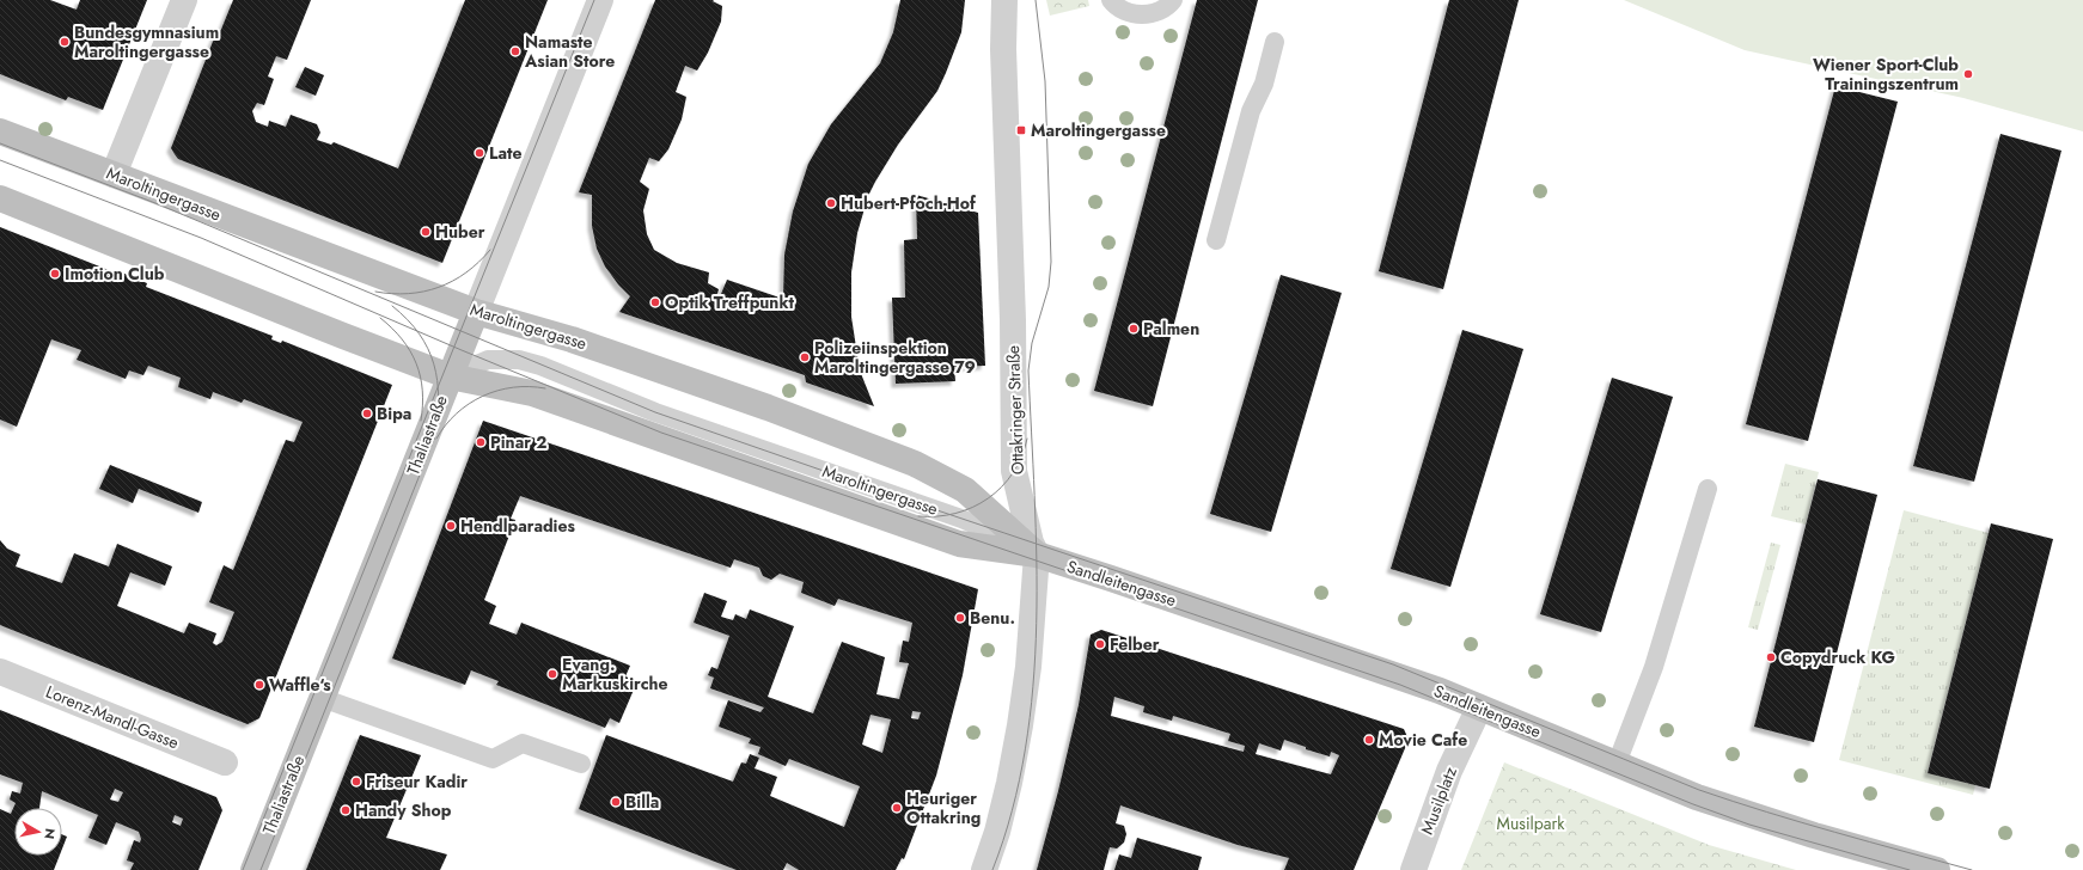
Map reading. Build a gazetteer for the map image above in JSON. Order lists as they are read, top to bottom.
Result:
{
  "streets": {
    "main road": ["Maroltingergasse", "Thaliastraße", "Sandleitengasse"],
    "street": ["Ottakringer Straße", "Lorenz-Mandl-Gasse", "Musilplatz"]
  },
  "crossings": [
    ["Maroltingergasse", "Ottakringer Straße"],
    ["Maroltingergasse", "Thaliastraße"],
    ["Maroltingergasse", "Sandleitengasse"],
    ["Ottakringer Straße", "Sandleitengasse"],
    ["Sandleitengasse", "Musilplatz"]
  ],
  "parks": ["Musilpark"],
  "places": {
    "other": [
      "Bundesgymnasium Maroltingergasse",
      "Namaste Asian Store",
      "Wiener Sport-Club Trainingszentrum",
      "Late",
      "Hubert-Pfoch-Hof",
      "Huber",
      "Imotion Club",
      "Optik Treffpunkt",
      "Palmen",
      "Polizeiinspektion Maroltingergasse 79",
      "Bipa",
      "Pinar 2",
      "Hendlparadies",
      "Benu.",
      "Felber",
      "Copydruck KG",
      "Evang. Markuskirche",
      "Waffle‘s",
      "Movie Cafe",
      "Friseur Kadir",
      "Billa",
      "Heuriger Ottakring",
      "Handy Shop"
    ],
    "transit": ["Maroltingergasse"]
  },
  "north": "right"
}
